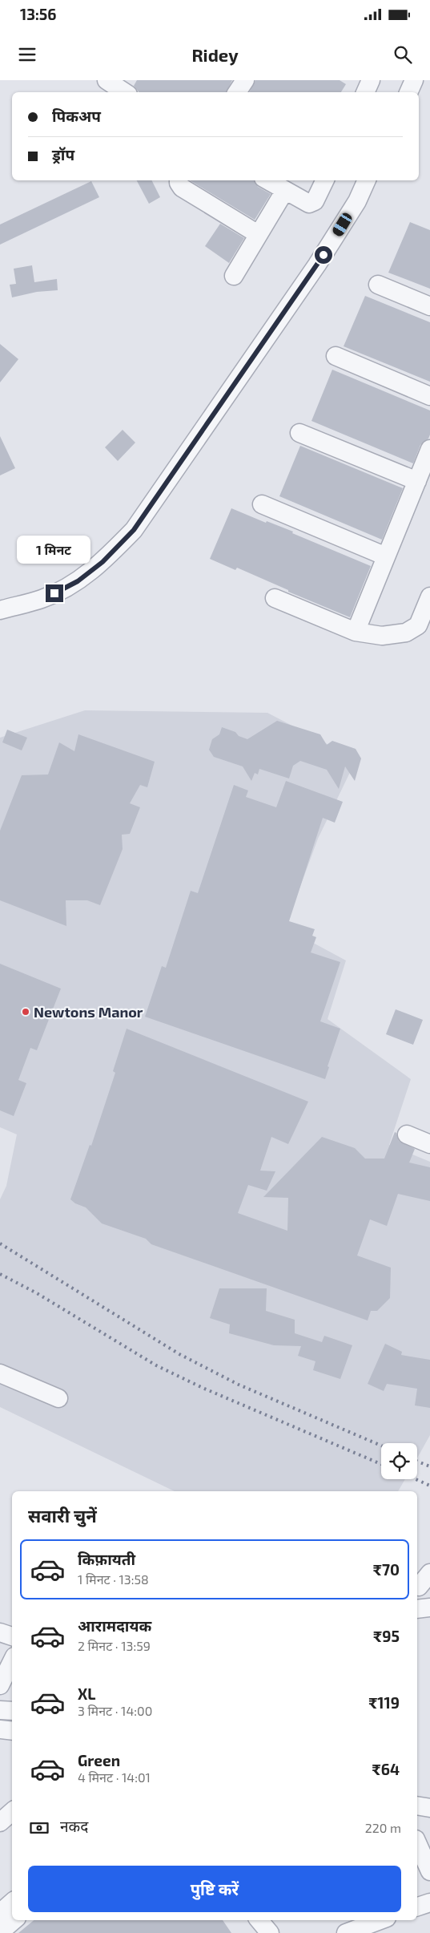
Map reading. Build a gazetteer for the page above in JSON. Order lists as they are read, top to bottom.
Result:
{
  "places": ["Newtons Manor"],
  "page": {
    "status": "13:56",
    "header": "Ridey",
    "banner": ["पिकअप", "ड्रॉप"],
    "bubble": "1 मिनट",
    "heading": "सवारी चुनें",
    "list": [
      {
        "name": "किफ़ायती",
        "note": "1 मिनट · 13:58",
        "value": "₹70"
      },
      {
        "name": "आरामदायक",
        "note": "2 मिनट · 13:59",
        "value": "₹95"
      },
      {
        "name": "XL",
        "note": "3 मिनट · 14:00",
        "value": "₹119"
      },
      {
        "name": "Green",
        "note": "4 मिनट · 14:01",
        "value": "₹64"
      }
    ],
    "pay": ["नकद", "220 m"],
    "buttons": "पुष्टि करें"
  }
}
